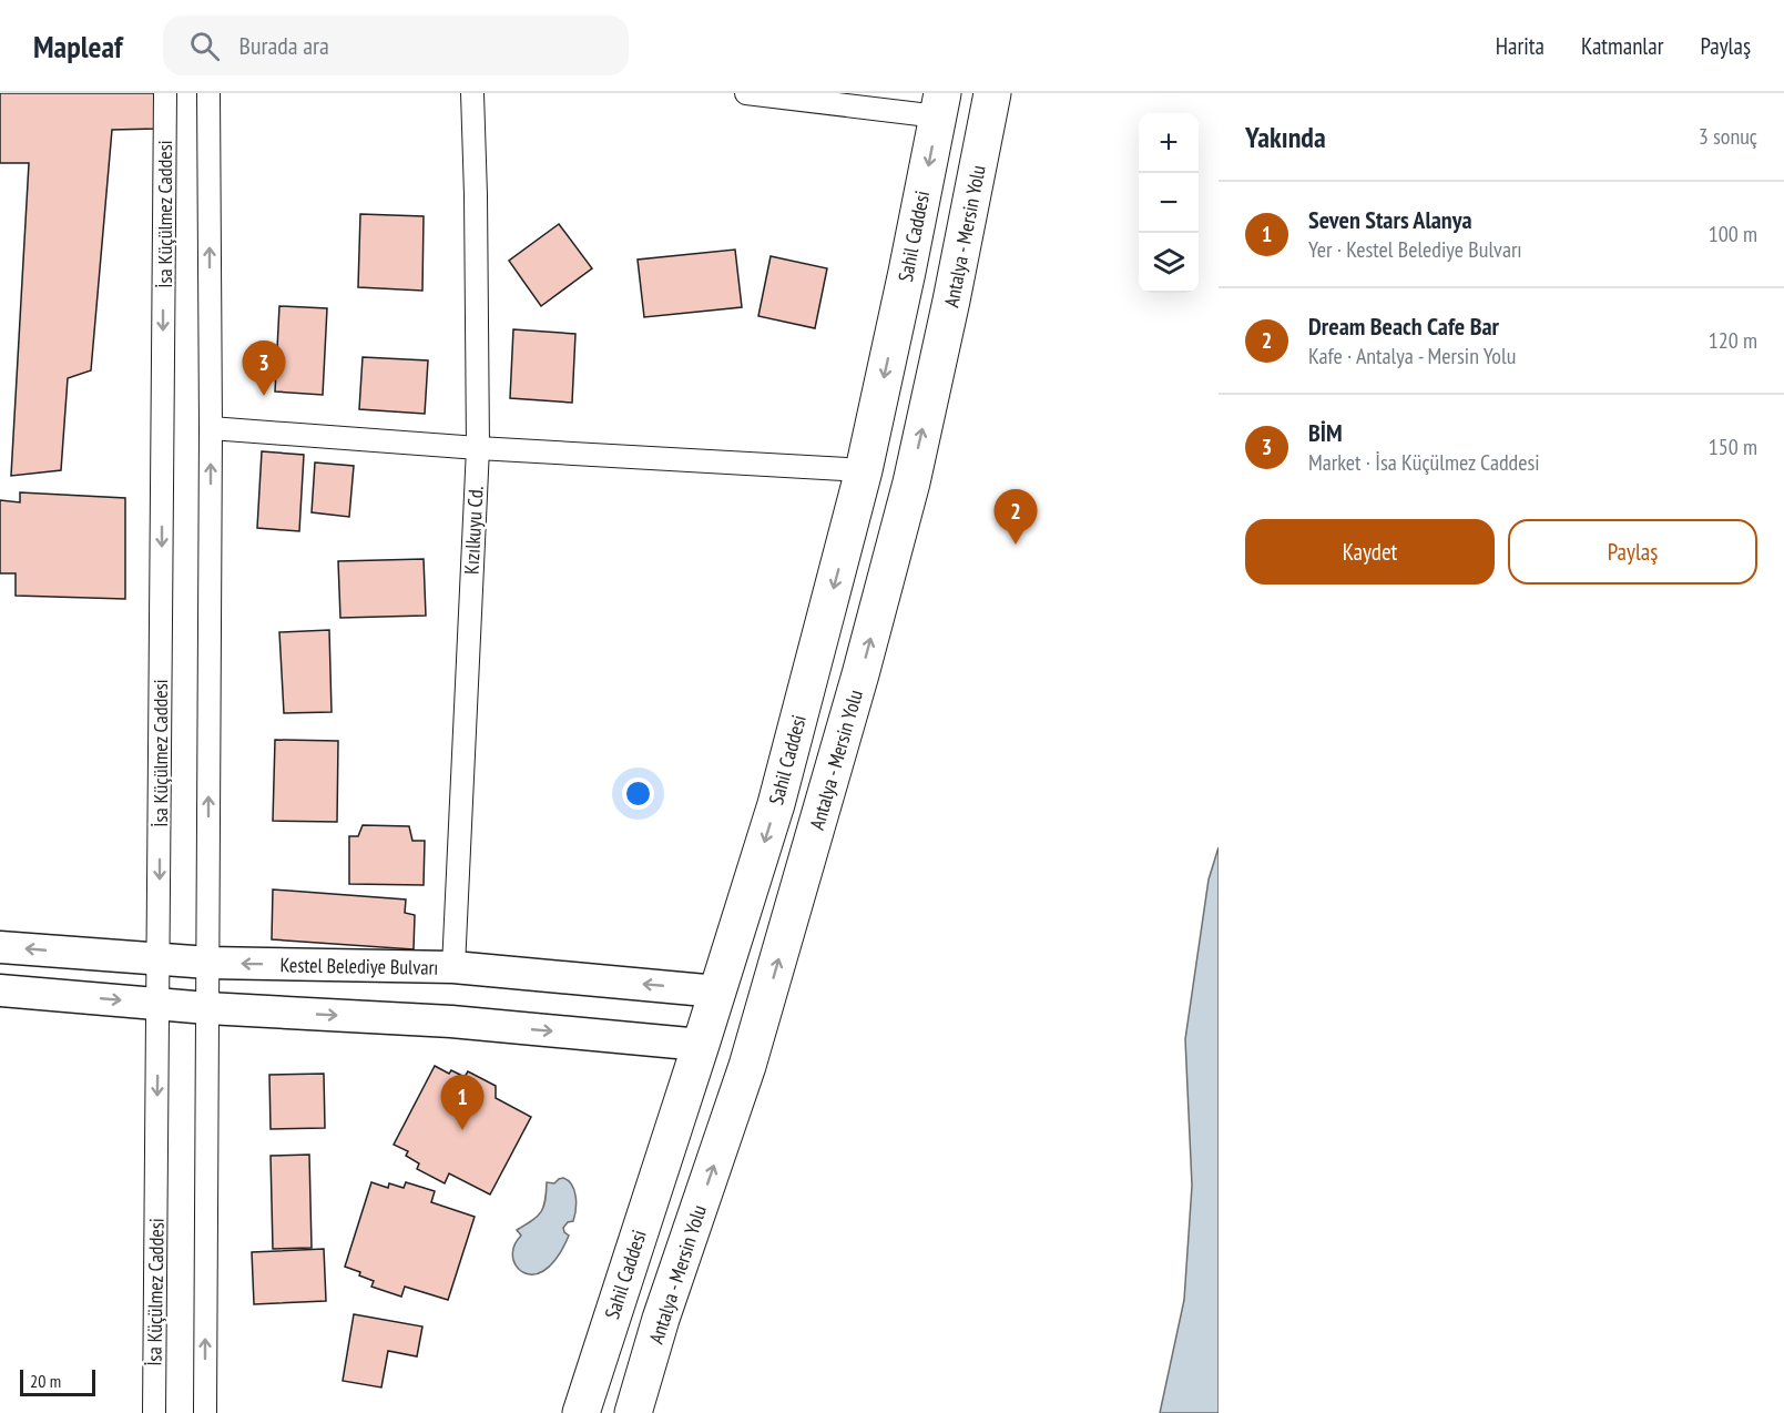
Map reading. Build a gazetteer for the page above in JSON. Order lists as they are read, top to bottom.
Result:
{
  "streets": {
    "highway": ["Sahil Caddesi", "Antalya - Mersin Yolu"],
    "street": ["İsa Küçülmez Caddesi", "Kızılkuyu Cd.", "Kestel Belediye Bulvarı"]
  },
  "crossings": [
    ["İsa Küçülmez Caddesi", "Kestel Belediye Bulvarı"],
    ["Sahil Caddesi", "Kestel Belediye Bulvarı"],
    ["Kızılkuyu Cd.", "Kestel Belediye Bulvarı"]
  ],
  "one_way": ["Sahil Caddesi", "Antalya - Mersin Yolu"],
  "scale_bar": "20 m",
  "page": {
    "header": "Mapleaf",
    "search": "Burada ara",
    "nav": ["Harita", "Katmanlar", "Paylaş"],
    "heading": ["Yakında", "3 sonuç"],
    "map_buttons": ["+", "−"],
    "list": [
      {
        "mark": "1",
        "name": "Seven Stars Alanya",
        "note": "Yer · Kestel Belediye Bulvarı",
        "value": "100 m"
      },
      {
        "mark": "2",
        "name": "Dream Beach Cafe Bar",
        "note": "Kafe · Antalya - Mersin Yolu",
        "value": "120 m"
      },
      {
        "mark": "3",
        "name": "BİM",
        "note": "Market · İsa Küçülmez Caddesi",
        "value": "150 m"
      }
    ],
    "pins": ["3", "2", "1"],
    "buttons": ["Kaydet", "Paylaş"],
    "scale": "20 m"
  }
}
